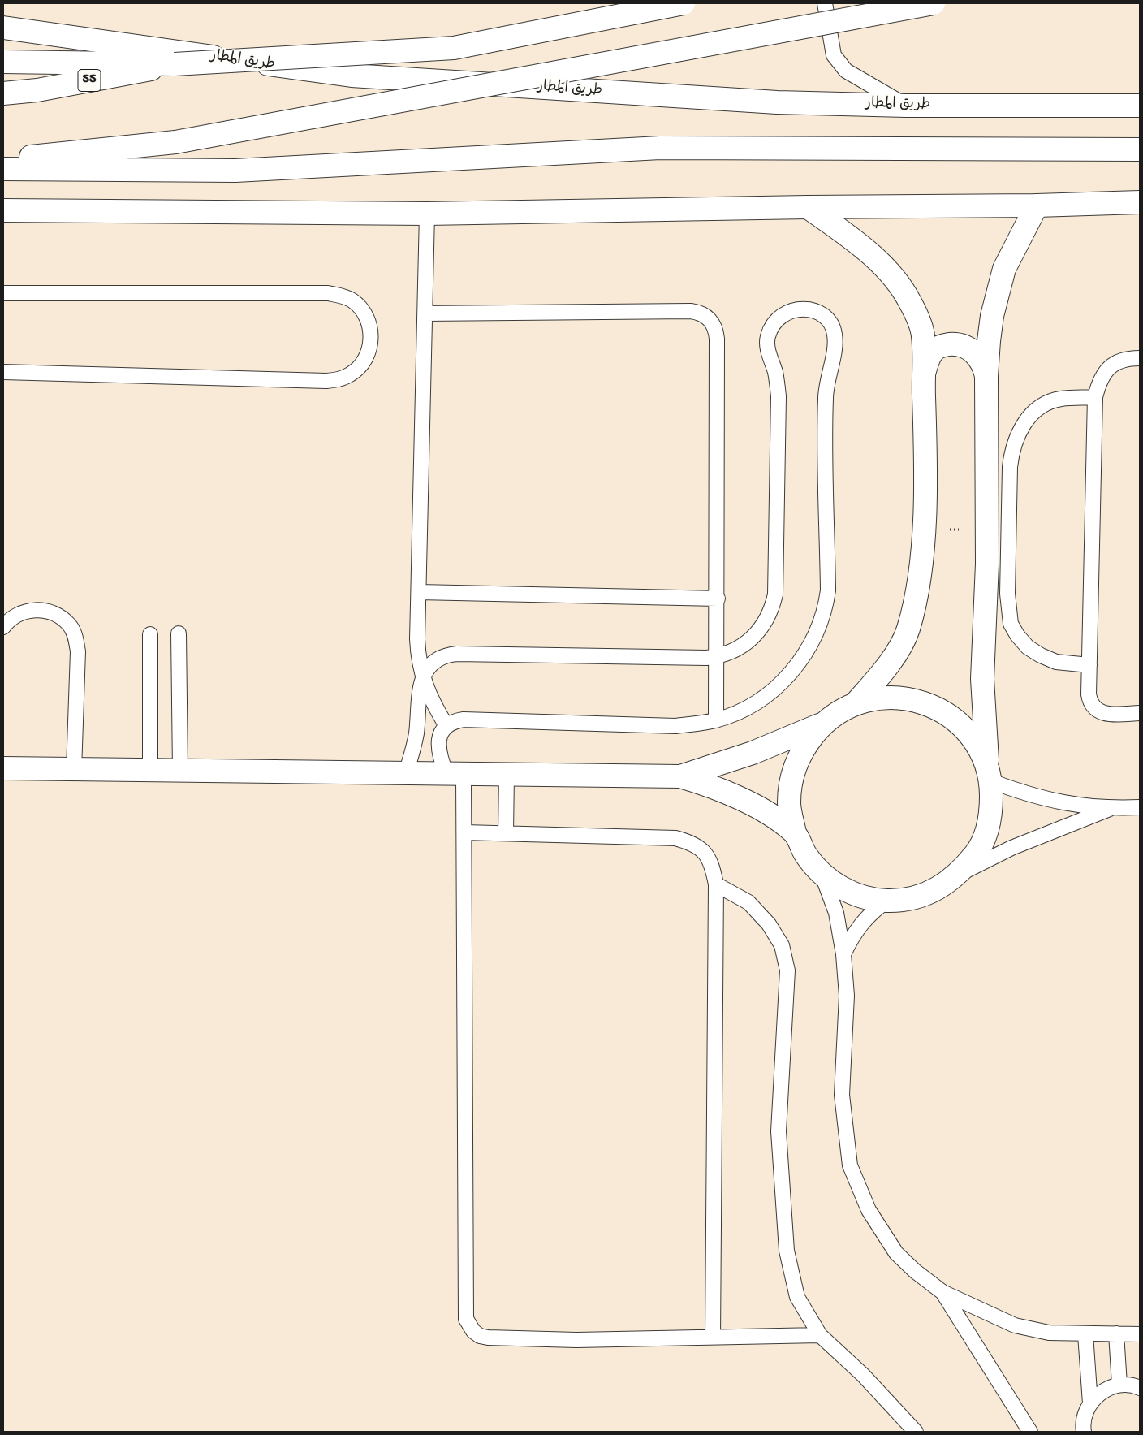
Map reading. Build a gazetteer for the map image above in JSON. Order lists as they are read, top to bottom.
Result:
{
  "streets": {
    "main road": ["طريق المطار", "55"]
  }
}
